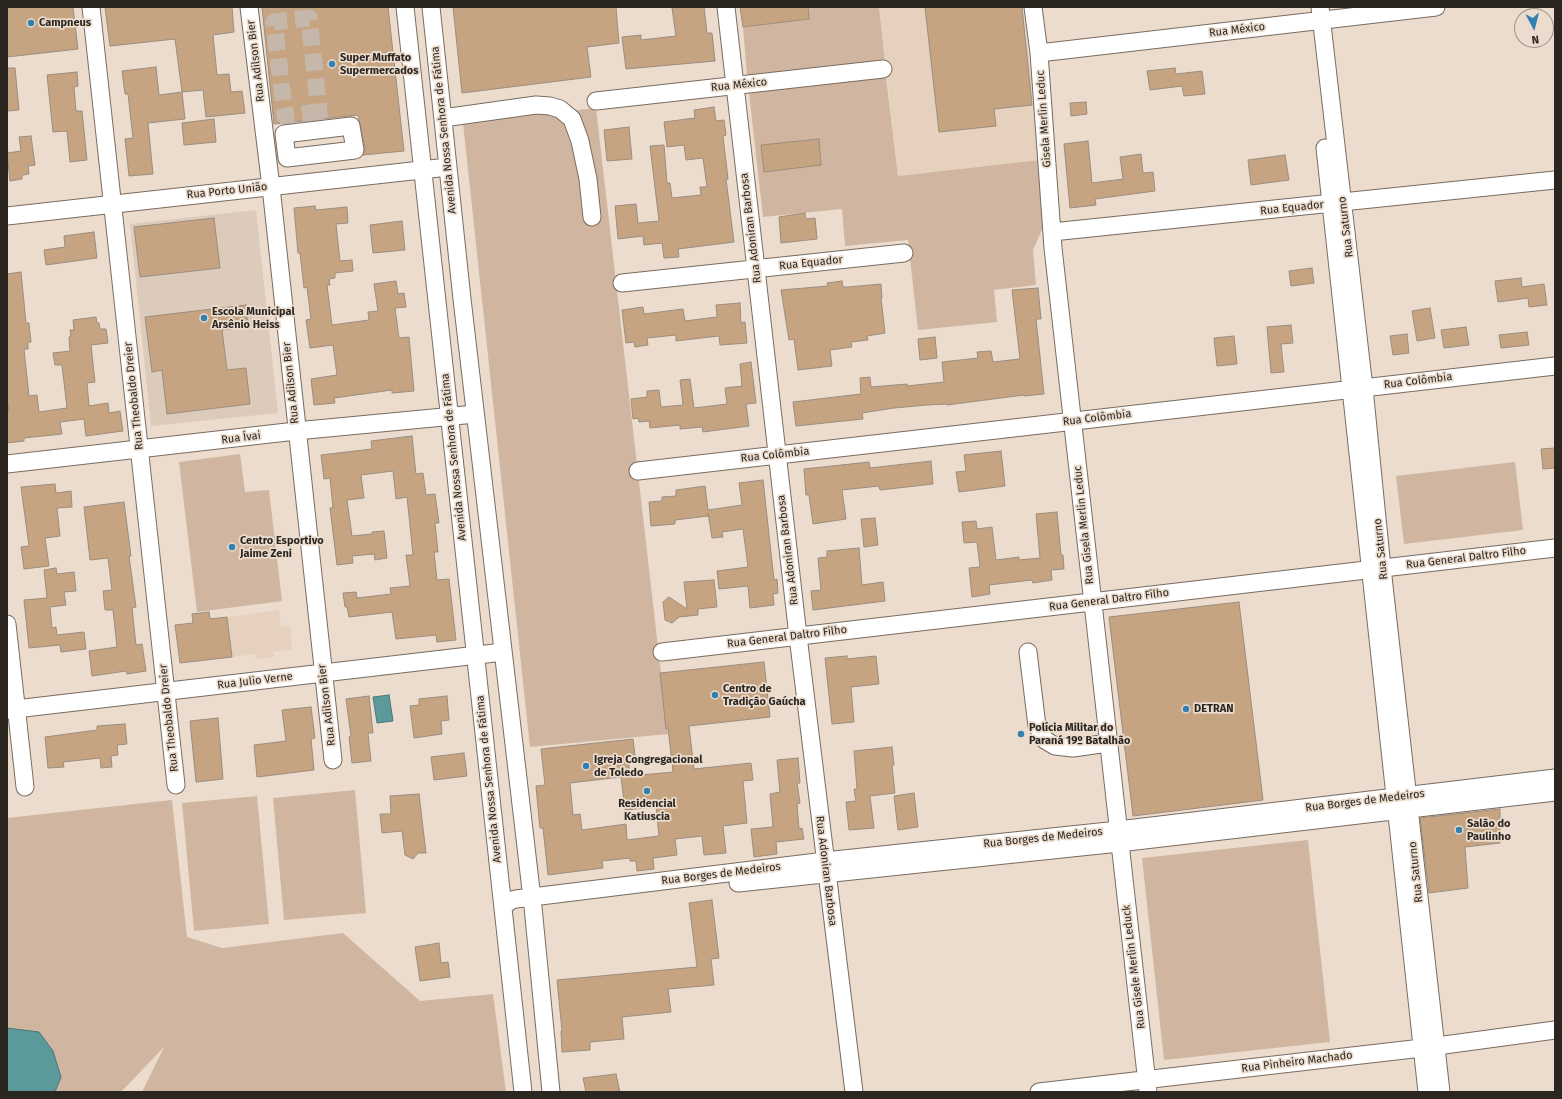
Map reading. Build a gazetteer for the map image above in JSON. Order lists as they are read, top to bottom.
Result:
{
  "streets": {
    "street": [
      "Rua México",
      "Rua Adilson Bier",
      "Gisela Merlin Leduc",
      "Avenida Nossa Senhora de Fátima",
      "Rua Porto União",
      "Rua Equador",
      "Rua Saturno",
      "Rua Adoniran Barbosa",
      "Rua Colômbia",
      "Rua Theobaldo Dreier",
      "Rua Ívai",
      "Rua Gisela Merlin Leduc",
      "Rua General Daltro Filho",
      "Rua Julio Verne",
      "Rua Borges de Medeiros",
      "Rua Gisele Merlin Leduck",
      "Rua Pinheiro Machado"
    ]
  },
  "crossings": [
    ["Rua México", "Gisela Merlin Leduc"],
    ["Rua México", "Rua Saturno"],
    ["Rua México", "Rua Adoniran Barbosa"],
    ["Rua Adilson Bier", "Rua Porto União"],
    ["Rua Adilson Bier", "Rua Ívai"],
    ["Rua Adilson Bier", "Rua Julio Verne"],
    ["Gisela Merlin Leduc", "Rua Equador"],
    ["Gisela Merlin Leduc", "Rua Gisela Merlin Leduc"],
    ["Avenida Nossa Senhora de Fátima", "Rua Porto União"],
    ["Avenida Nossa Senhora de Fátima", "Rua Ívai"],
    ["Avenida Nossa Senhora de Fátima", "Rua Julio Verne"],
    ["Avenida Nossa Senhora de Fátima", "Rua Borges de Medeiros"],
    ["Rua Porto União", "Rua Theobaldo Dreier"],
    ["Rua Equador", "Rua Saturno"],
    ["Rua Equador", "Rua Adoniran Barbosa"],
    ["Rua Equador", "Rua Gisela Merlin Leduc"],
    ["Rua Saturno", "Rua Colômbia"],
    ["Rua Saturno", "Rua General Daltro Filho"],
    ["Rua Saturno", "Rua Borges de Medeiros"],
    ["Rua Saturno", "Rua Pinheiro Machado"],
    ["Rua Adoniran Barbosa", "Rua Colômbia"],
    ["Rua Adoniran Barbosa", "Rua General Daltro Filho"],
    ["Rua Adoniran Barbosa", "Rua Borges de Medeiros"],
    ["Rua Colômbia", "Rua Gisela Merlin Leduc"],
    ["Rua Theobaldo Dreier", "Rua Ívai"],
    ["Rua Theobaldo Dreier", "Rua Julio Verne"],
    ["Rua Gisela Merlin Leduc", "Rua General Daltro Filho"],
    ["Rua Gisela Merlin Leduc", "Rua Borges de Medeiros"],
    ["Rua Gisela Merlin Leduc", "Rua Gisele Merlin Leduck"],
    ["Rua Borges de Medeiros", "Rua Gisele Merlin Leduck"],
    ["Rua Gisele Merlin Leduck", "Rua Pinheiro Machado"]
  ],
  "places": [
    "Campneus",
    "Super Muffato Supermercados",
    "Escola Municipal Arsênio Heiss",
    "Centro Esportivo Jaime Zeni",
    "Centro de Tradição Gaúcha",
    "DETRAN",
    "Polícia Militar do Paraná 19º Batalhão",
    "Igreja Congregacional de Toledo",
    "Residencial Katiuscia",
    "Salão do Paulinho"
  ],
  "north": "bottom"
}
